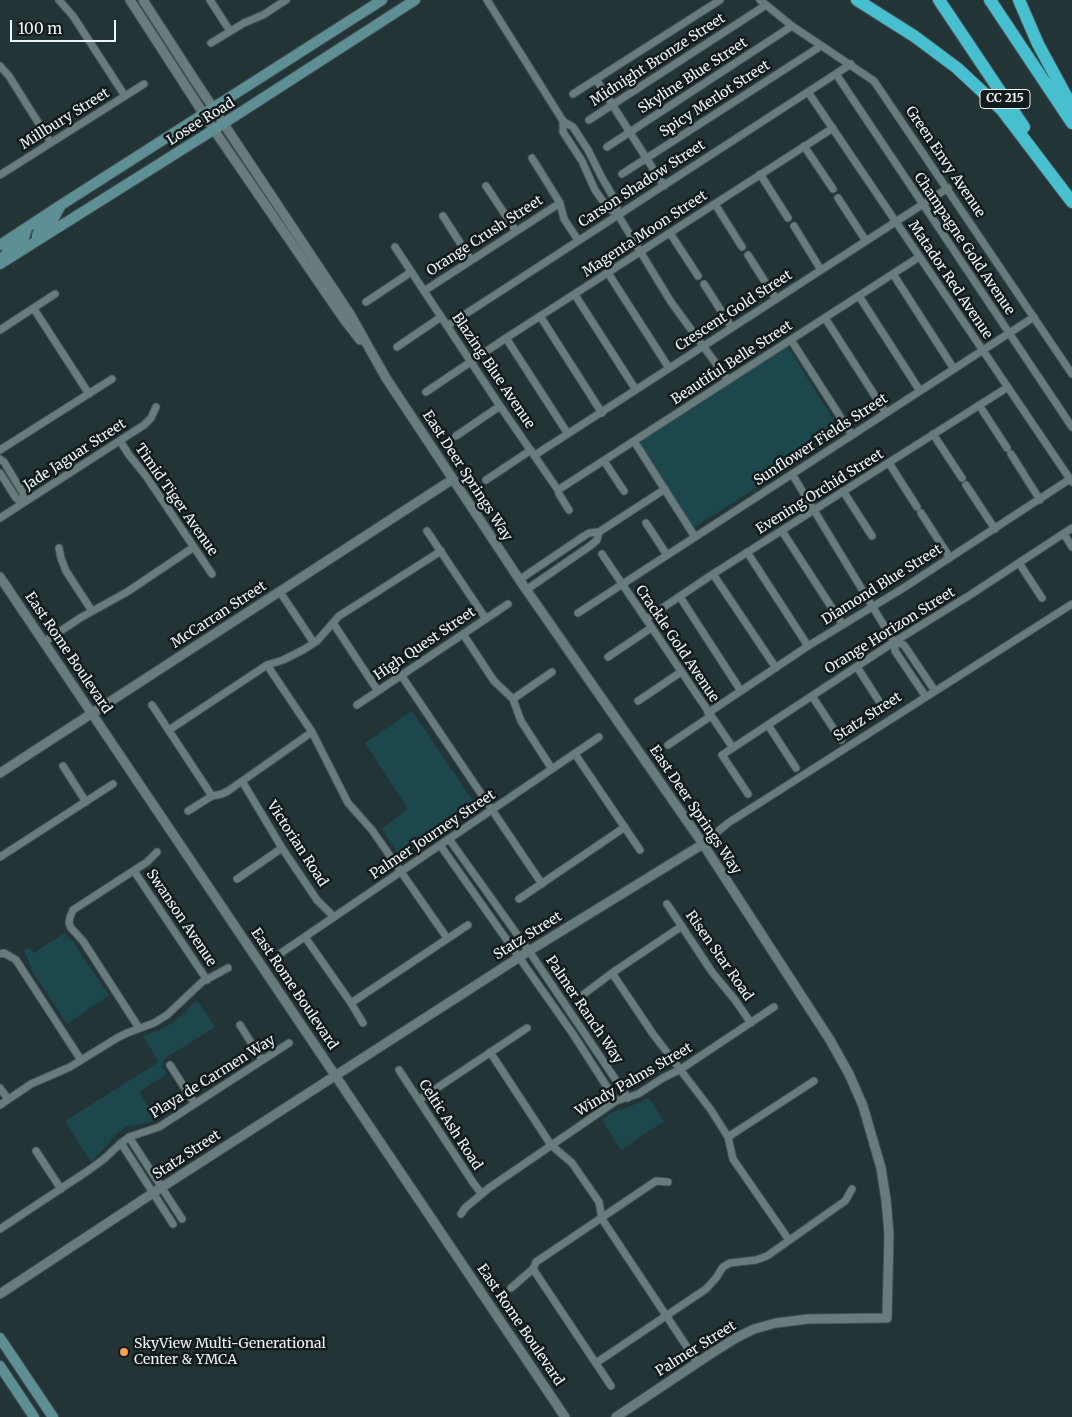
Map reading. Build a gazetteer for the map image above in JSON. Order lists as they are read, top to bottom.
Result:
{
  "streets": {
    "highway": ["CC 215"],
    "main road": ["Losee Road"],
    "street": [
      "Midnight Bronze Street",
      "Skyline Blue Street",
      "Spicy Merlot Street",
      "Millbury Street",
      "Green Envy Avenue",
      "Carson Shadow Street",
      "Magenta Moon Street",
      "Orange Crush Street",
      "Champagne Gold Avenue",
      "Matador Red Avenue",
      "Crescent Gold Street",
      "Beautiful Belle Street",
      "Blazing Blue Avenue",
      "Sunflower Fields Street",
      "Jade Jaguar Street",
      "East Deer Springs Way",
      "Evening Orchid Street",
      "Timid Tiger Avenue",
      "Diamond Blue Street",
      "McCarran Street",
      "Orange Horizon Street",
      "High Quest Street",
      "Crackle Gold Avenue",
      "East Rome Boulevard",
      "Statz Street",
      "Palmer Journey Street",
      "Victorian Road",
      "Swanson Avenue",
      "Risen Star Road",
      "Palmer Ranch Way",
      "Playa de Carmen Way",
      "Windy Palms Street",
      "Celtic Ash Road",
      "Palmer Street"
    ]
  },
  "crossings": [
    ["Midnight Bronze Street", "Green Envy Avenue"],
    ["Skyline Blue Street", "Green Envy Avenue"],
    ["Spicy Merlot Street", "Green Envy Avenue"],
    ["Losee Road", "East Deer Springs Way"],
    ["Green Envy Avenue", "Carson Shadow Street"],
    ["Green Envy Avenue", "Crescent Gold Street"],
    ["Green Envy Avenue", "Sunflower Fields Street"],
    ["Carson Shadow Street", "Champagne Gold Avenue"],
    ["Carson Shadow Street", "Matador Red Avenue"],
    ["Carson Shadow Street", "Blazing Blue Avenue"],
    ["Magenta Moon Street", "Matador Red Avenue"],
    ["Magenta Moon Street", "Blazing Blue Avenue"],
    ["Orange Crush Street", "Blazing Blue Avenue"],
    ["Champagne Gold Avenue", "Crescent Gold Street"],
    ["Champagne Gold Avenue", "Sunflower Fields Street"],
    ["Matador Red Avenue", "Crescent Gold Street"],
    ["Matador Red Avenue", "Beautiful Belle Street"],
    ["Matador Red Avenue", "Sunflower Fields Street"],
    ["Matador Red Avenue", "Evening Orchid Street"],
    ["Matador Red Avenue", "Diamond Blue Street"],
    ["Crescent Gold Street", "Blazing Blue Avenue"],
    ["Beautiful Belle Street", "Blazing Blue Avenue"],
    ["Sunflower Fields Street", "Crackle Gold Avenue"],
    ["Jade Jaguar Street", "Timid Tiger Avenue"],
    ["East Deer Springs Way", "McCarran Street"],
    ["East Deer Springs Way", "Statz Street"],
    ["East Deer Springs Way", "Palmer Street"],
    ["Evening Orchid Street", "Crackle Gold Avenue"],
    ["Diamond Blue Street", "Crackle Gold Avenue"],
    ["McCarran Street", "East Rome Boulevard"],
    ["Orange Horizon Street", "Crackle Gold Avenue"],
    ["East Rome Boulevard", "Statz Street"],
    ["Statz Street", "Palmer Ranch Way"],
    ["Palmer Journey Street", "Victorian Road"],
    ["Palmer Journey Street", "Palmer Ranch Way"],
    ["Risen Star Road", "Windy Palms Street"],
    ["Palmer Ranch Way", "Windy Palms Street"],
    ["Windy Palms Street", "Celtic Ash Road"]
  ],
  "places": ["SkyView Multi-Generational Center & YMCA"],
  "scale_bar": "100 m"
}
